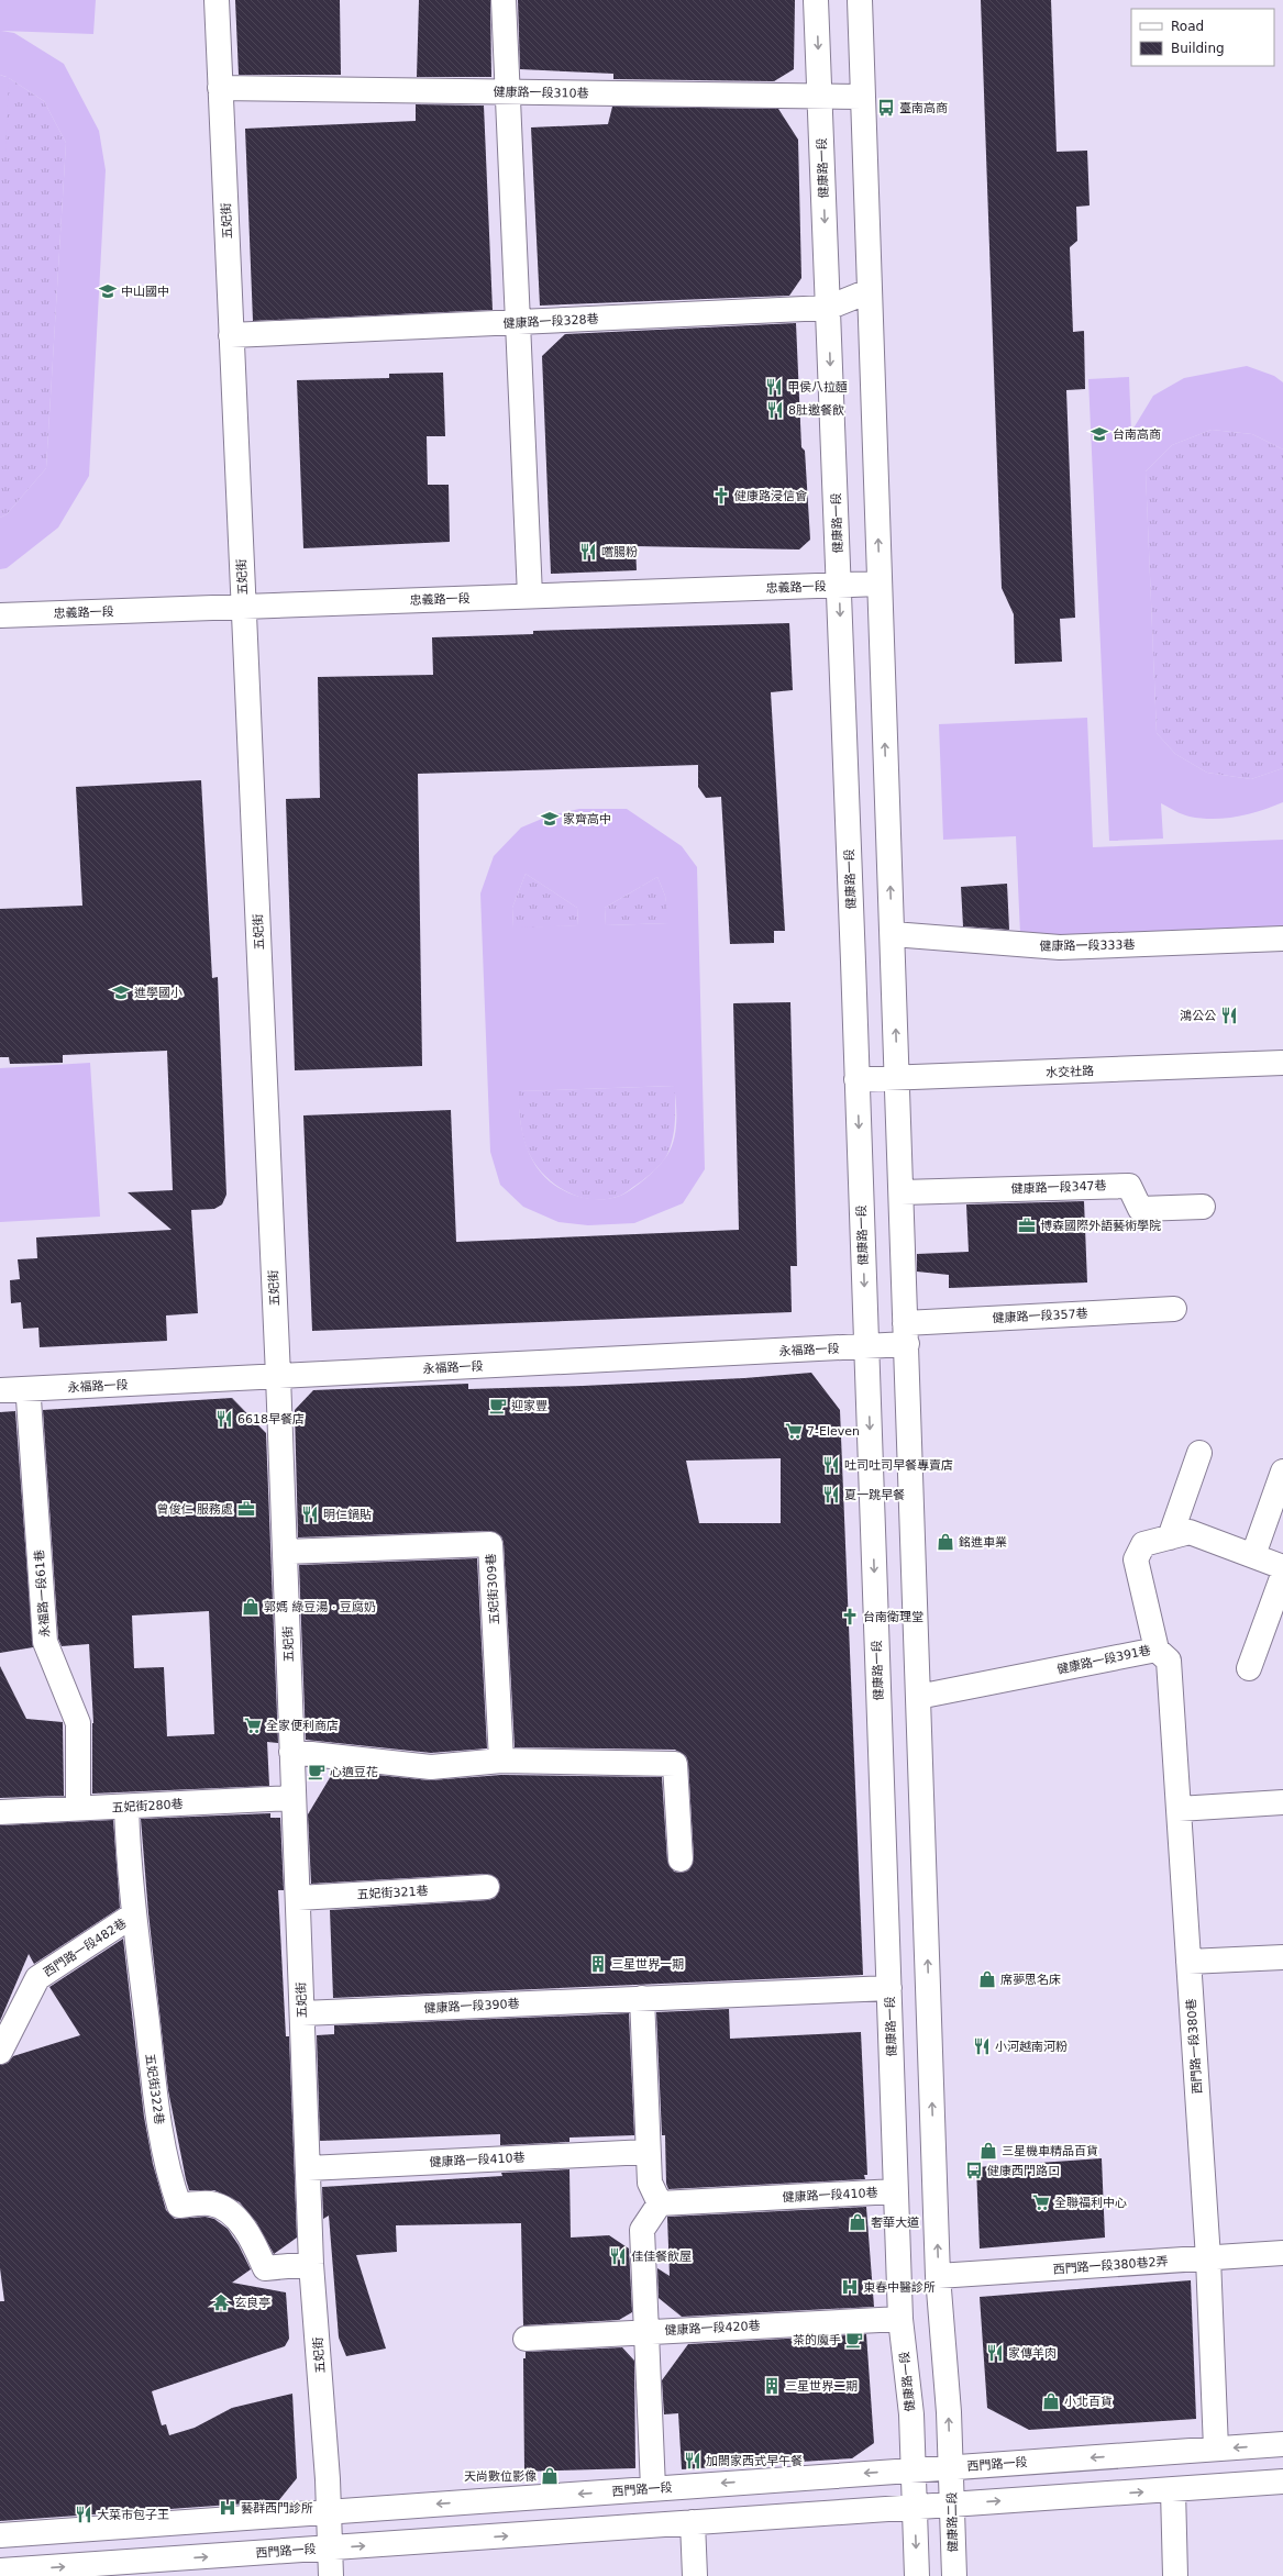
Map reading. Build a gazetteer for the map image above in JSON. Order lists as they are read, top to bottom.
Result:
{
  "streets": {
    "street": [
      "健康路一段310巷",
      "健康路一段",
      "五妃街",
      "健康路一段328巷",
      "忠義路一段",
      "健康路一段333巷",
      "水交社路",
      "健康路一段347巷",
      "健康路一段357巷",
      "永福路一段",
      "五妃街309巷",
      "永福路一段61巷",
      "健康路一段391巷",
      "五妃街280巷",
      "五妃街321巷",
      "西門路一段482巷",
      "健康路一段390巷",
      "西門路一段380巷",
      "五妃街322巷",
      "健康路一段410巷",
      "西門路一段380巷2弄",
      "健康路一段420巷",
      "西門路一段",
      "健康路二段"
    ]
  },
  "crossings": [
    ["健康路一段310巷", "健康路一段"],
    ["健康路一段310巷", "五妃街"],
    ["健康路一段", "健康路一段328巷"],
    ["健康路一段", "忠義路一段"],
    ["健康路一段", "水交社路"],
    ["健康路一段", "永福路一段"],
    ["健康路一段", "健康路一段390巷"],
    ["健康路一段", "健康路一段410巷"],
    ["健康路一段", "健康路一段420巷"],
    ["健康路一段", "西門路一段"],
    ["五妃街", "健康路一段328巷"],
    ["五妃街", "忠義路一段"],
    ["五妃街", "永福路一段"],
    ["五妃街", "五妃街309巷"],
    ["五妃街", "五妃街280巷"],
    ["五妃街", "五妃街321巷"],
    ["五妃街", "健康路一段390巷"],
    ["五妃街", "五妃街322巷"],
    ["五妃街", "健康路一段410巷"],
    ["五妃街", "西門路一段"],
    ["健康路一段357巷", "永福路一段"],
    ["永福路一段61巷", "五妃街280巷"],
    ["健康路一段391巷", "西門路一段380巷"],
    ["五妃街280巷", "五妃街322巷"],
    ["西門路一段482巷", "五妃街322巷"],
    ["西門路一段380巷", "西門路一段380巷2弄"],
    ["西門路一段380巷", "西門路一段"],
    ["西門路一段", "健康路二段"]
  ],
  "places": {
    "bus stop": ["臺南高商", "健康西門路口"],
    "school or university": [
      "中山國中",
      "台南高商",
      "家齊高中",
      "進學國小"
    ],
    "restaurant": [
      "甲侯八拉麵",
      "8肚邀餐飲",
      "嚐腸粉",
      "鴻公公",
      "6618早餐店",
      "吐司吐司早餐專賣店",
      "夏一跳早餐",
      "明仁鍋貼",
      "小河越南河粉",
      "佳佳餐飲屋",
      "家傳羊肉",
      "加閤家西式早午餐",
      "大菜市包子王"
    ],
    "church": ["健康路浸信會", "台南衛理堂"],
    "office": ["博森國際外語藝術學院", "曾俊仁 服務處"],
    "cafe": ["迎家豐", "心適豆花", "茶的魔手"],
    "supermarket": ["7-Eleven", "全家便利商店", "全聯福利中心"],
    "shop": [
      "銘進車業",
      "郭媽 綠豆湯 · 豆腐奶",
      "席夢思名床",
      "三星機車精品百貨",
      "奢華大道",
      "小北百貨",
      "天尚數位影像"
    ],
    "building": ["三星世界一期", "三星世界二期"],
    "hospital": ["東春中醫診所", "藝群西門診所"],
    "temple": ["玄良亭"]
  },
  "legend": ["Road", "Building"]
}
